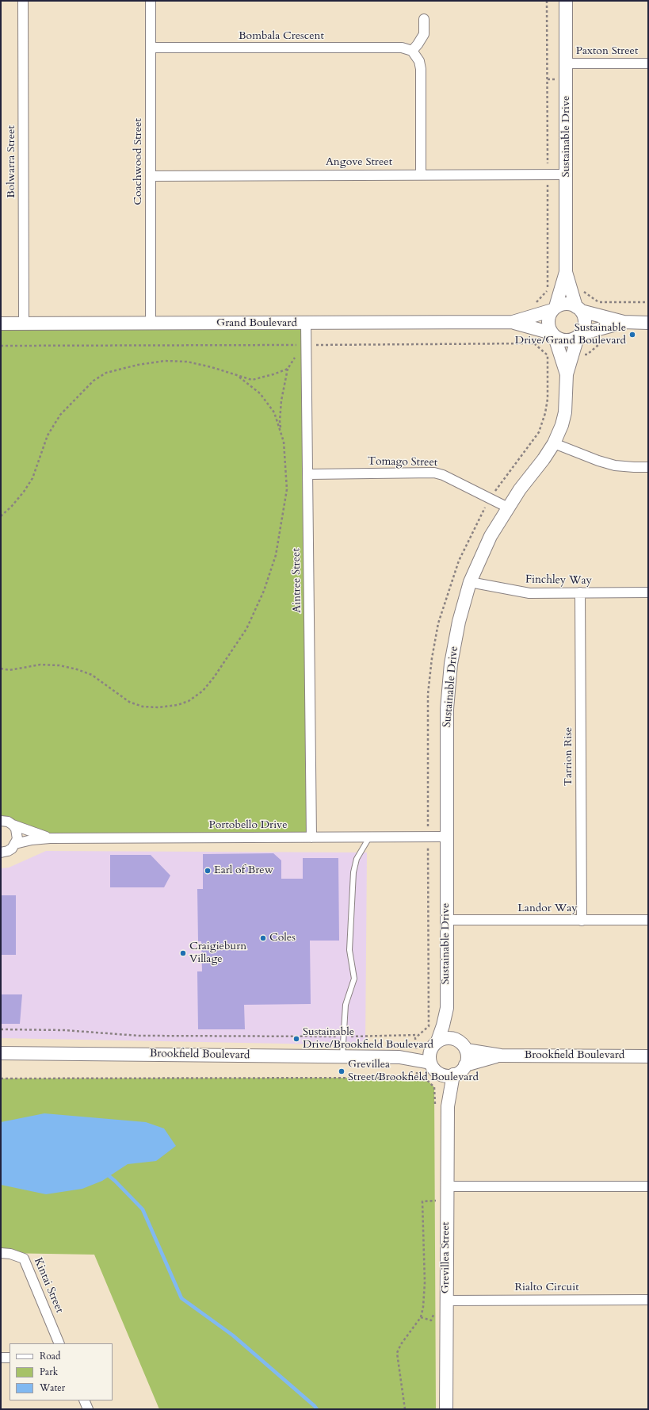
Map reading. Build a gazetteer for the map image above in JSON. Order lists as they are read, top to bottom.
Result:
{
  "streets": {
    "street": [
      "Bombala Crescent",
      "Paxton Street",
      "Sustainable Drive",
      "Bolwarra Street",
      "Coachwood Street",
      "Angove Street",
      "Grand Boulevard",
      "Tomago Street",
      "Aintree Street",
      "Finchley Way",
      "Tarrion Rise",
      "Portobello Drive",
      "Landor Way",
      "Brookfield Boulevard",
      "Grevillea Street",
      "Kintai Street",
      "Rialto Circuit"
    ]
  },
  "crossings": [
    ["Bombala Crescent", "Coachwood Street"],
    ["Paxton Street", "Sustainable Drive"],
    ["Sustainable Drive", "Angove Street"],
    ["Sustainable Drive", "Grand Boulevard"],
    ["Sustainable Drive", "Tomago Street"],
    ["Sustainable Drive", "Finchley Way"],
    ["Sustainable Drive", "Portobello Drive"],
    ["Sustainable Drive", "Landor Way"],
    ["Sustainable Drive", "Brookfield Boulevard"],
    ["Sustainable Drive", "Grevillea Street"],
    ["Bolwarra Street", "Grand Boulevard"],
    ["Coachwood Street", "Angove Street"],
    ["Coachwood Street", "Grand Boulevard"],
    ["Grand Boulevard", "Aintree Street"],
    ["Tomago Street", "Aintree Street"],
    ["Aintree Street", "Portobello Drive"],
    ["Finchley Way", "Tarrion Rise"],
    ["Tarrion Rise", "Landor Way"],
    ["Brookfield Boulevard", "Grevillea Street"],
    ["Grevillea Street", "Rialto Circuit"]
  ],
  "places": [
    "Sustainable Drive/Grand Boulevard",
    "Earl of Brew",
    "Coles",
    "Craigieburn Village",
    "Sustainable Drive/Brookfield Boulevard",
    "Grevillea Street/Brookfield Boulevard"
  ],
  "legend": ["Road", "Park", "Water"]
}
